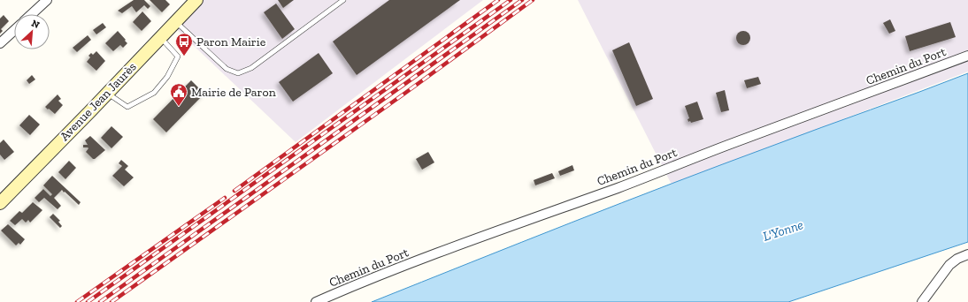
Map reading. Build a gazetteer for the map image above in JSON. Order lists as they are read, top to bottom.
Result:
{
  "streets": {
    "main road": ["Avenue Jean Jaurès"],
    "street": ["Chemin du Port"]
  },
  "water": ["L'Yonne"],
  "places": {
    "bus stop": ["Paron Mairie"],
    "public building": ["Mairie de Paron"]
  },
  "north": "top right"
}
